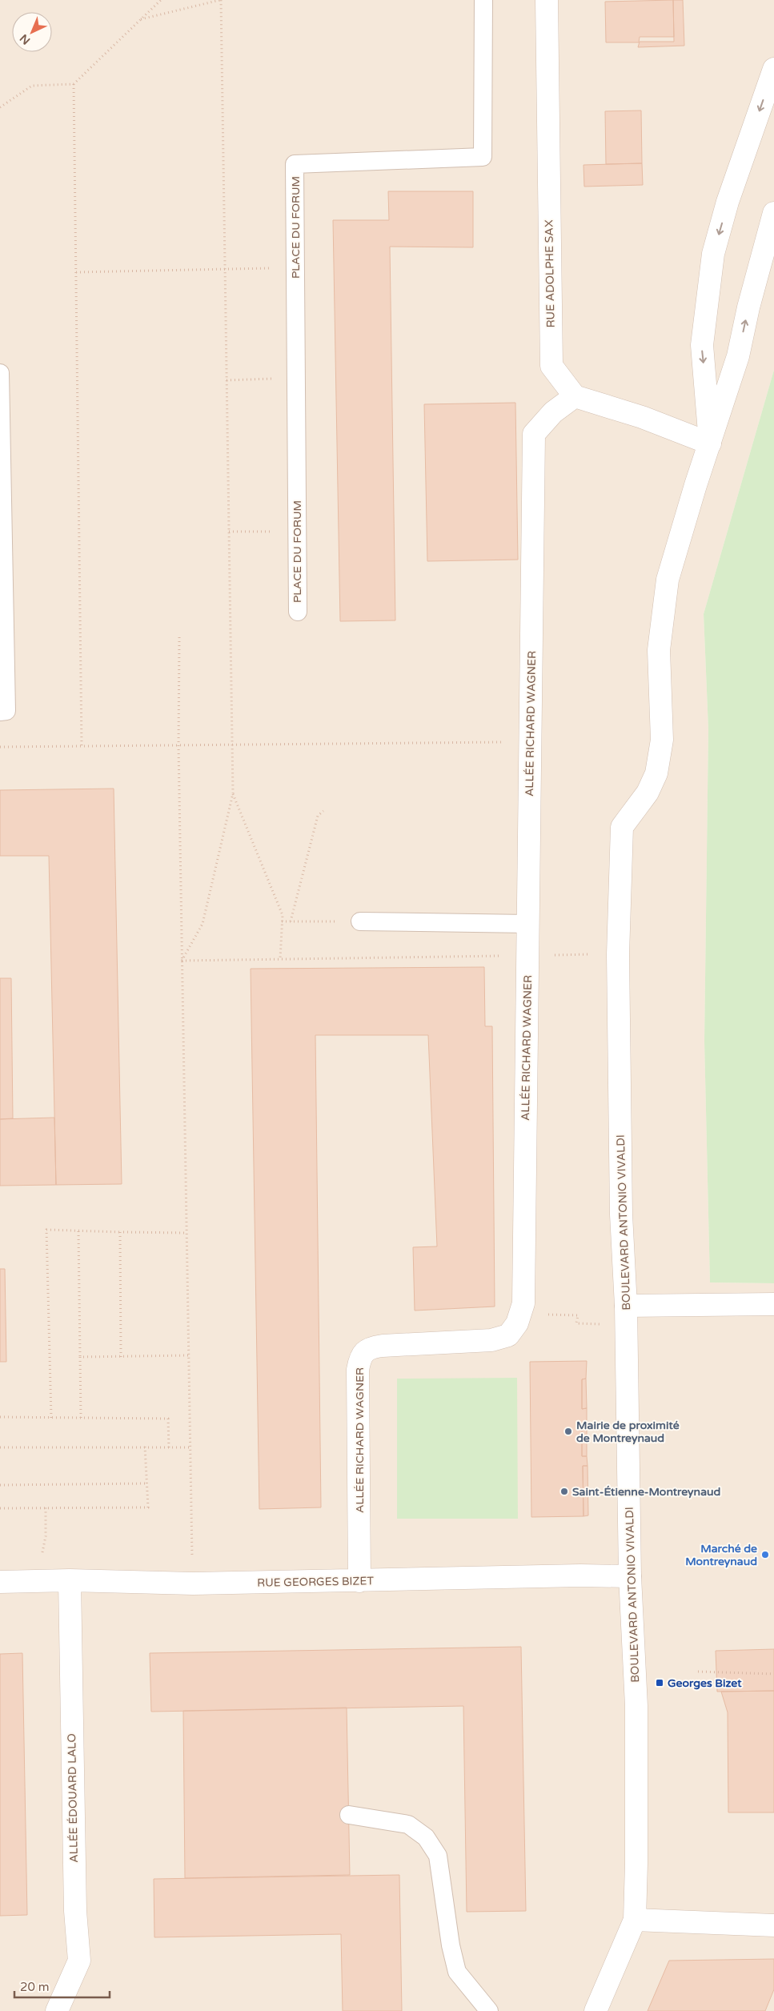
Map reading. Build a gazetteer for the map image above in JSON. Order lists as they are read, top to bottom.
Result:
{
  "streets": {
    "street": [
      "RUE ADOLPHE SAX",
      "ALLÉE RICHARD WAGNER",
      "BOULEVARD ANTONIO VIVALDI",
      "RUE GEORGES BIZET",
      "ALLÉE ÉDOUARD LALO"
    ],
    "lane": ["PLACE DU FORUM"]
  },
  "crossings": [
    ["RUE ADOLPHE SAX", "ALLÉE RICHARD WAGNER"],
    ["ALLÉE RICHARD WAGNER", "RUE GEORGES BIZET"],
    ["BOULEVARD ANTONIO VIVALDI", "RUE GEORGES BIZET"],
    ["RUE GEORGES BIZET", "ALLÉE ÉDOUARD LALO"]
  ],
  "places": {
    "other": ["Mairie de proximité de Montreynaud", "Saint-Étienne-Montreynaud", "Marché de Montreynaud"],
    "transit": ["Georges Bizet"]
  },
  "scale_bar": "20 m",
  "north": "bottom left"
}
